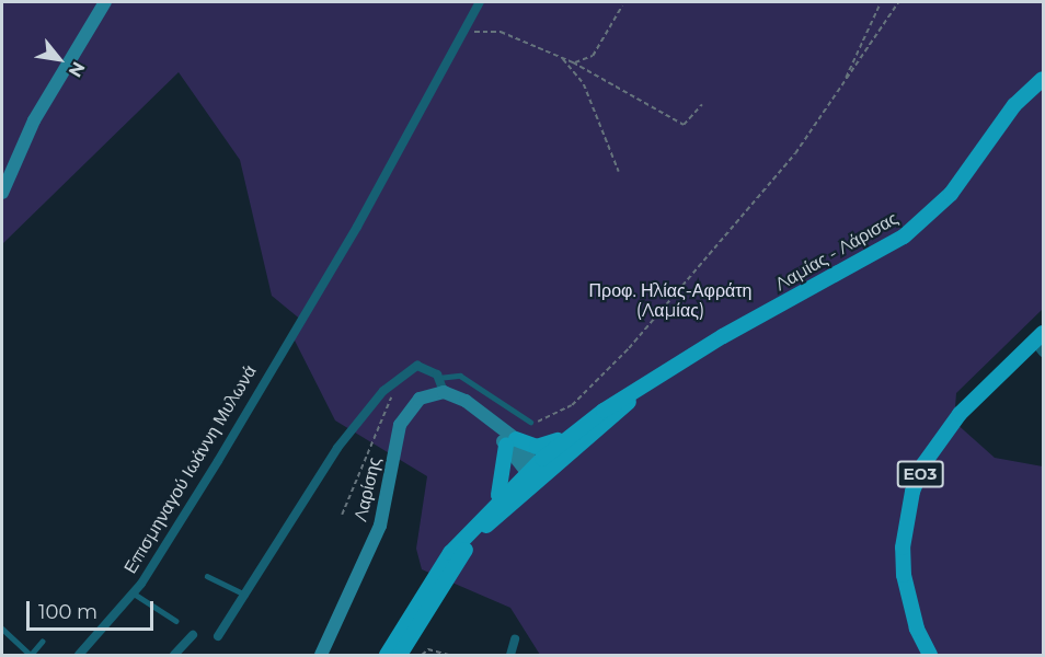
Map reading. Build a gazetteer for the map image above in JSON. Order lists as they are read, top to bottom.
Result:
{
  "streets": {
    "main road": ["Λαμίας - Λάρισας", "ΕΟ3", "Λαρίσης"],
    "street": ["Επισμηναγού Ιωάννη Μυλωνά"]
  },
  "parks": ["Προφ. Ηλίας-Αφράτη (Λαμίας)"],
  "scale_bar": "100 m",
  "north": "bottom right"
}
